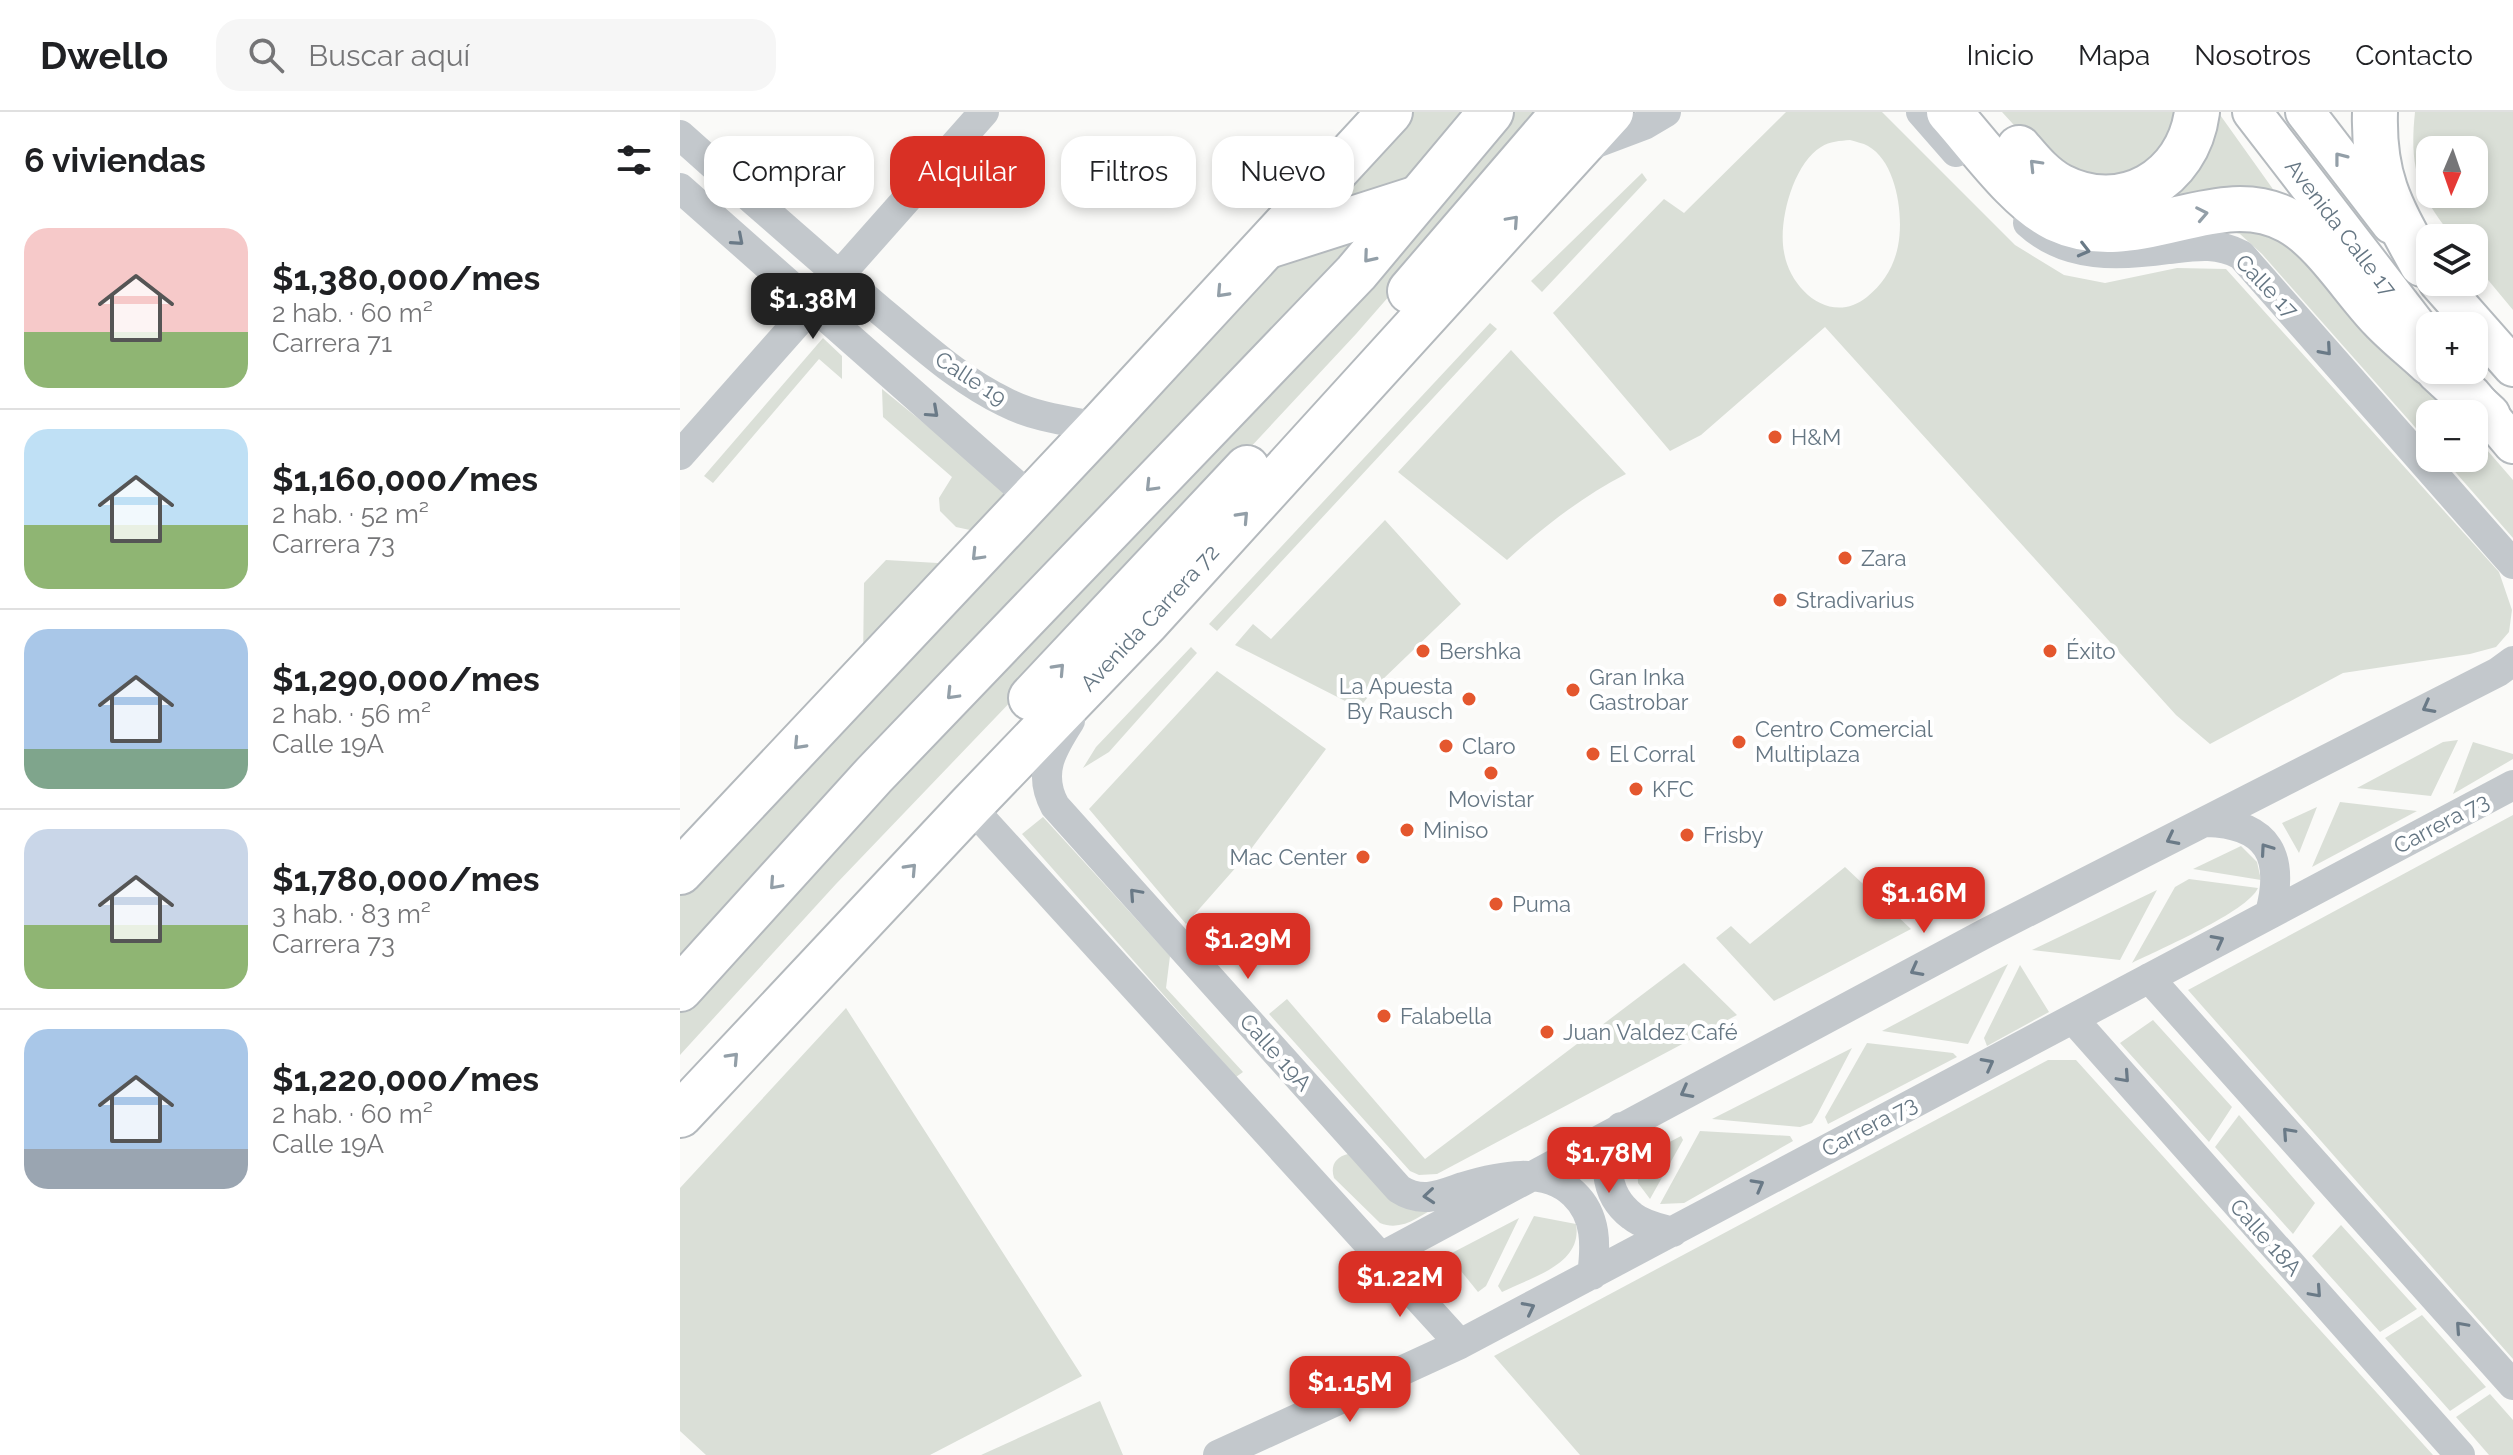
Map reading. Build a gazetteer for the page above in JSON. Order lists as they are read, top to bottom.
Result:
{
  "streets": {
    "highway": ["Avenida Carrera 72"],
    "main road": ["Avenida Calle 17"],
    "street": [
      "Calle 17",
      "Calle 19",
      "Carrera 73",
      "Calle 19A",
      "Calle 18A"
    ]
  },
  "crossings": [
    ["Avenida Carrera 72", "Calle 19A"],
    ["Carrera 73", "Calle 18A"]
  ],
  "one_way": ["Calle 17"],
  "places": [
    "H&M",
    "Zara",
    "Stradivarius",
    "Bershka",
    "Éxito",
    "Gran Inka Gastrobar",
    "La Apuesta By Rausch",
    "Centro Comercial Multiplaza",
    "Claro",
    "El Corral",
    "Movistar",
    "KFC",
    "Miniso",
    "Frisby",
    "Mac Center",
    "Puma",
    "Falabella",
    "Juan Valdez Café"
  ],
  "north": "bottom",
  "page": {
    "header": "Dwello",
    "search": "Buscar aquí",
    "nav": [
      "Inicio",
      "Mapa",
      "Nosotros",
      "Contacto"
    ],
    "heading": "6 viviendas",
    "map_buttons": ["+", "−"],
    "chip": [
      "Comprar",
      "Alquilar",
      "Filtros",
      "Nuevo"
    ],
    "list": [
      {
        "name": "$1,380,000/mes",
        "note": "2 hab. · 60 m² · Carrera 71"
      },
      {
        "name": "$1,160,000/mes",
        "note": "2 hab. · 52 m² · Carrera 73"
      },
      {
        "name": "$1,290,000/mes",
        "note": "2 hab. · 56 m² · Calle 19A"
      },
      {
        "name": "$1,780,000/mes",
        "note": "3 hab. · 83 m² · Carrera 73"
      },
      {
        "name": "$1,220,000/mes",
        "note": "2 hab. · 60 m² · Calle 19A"
      }
    ],
    "price": [
      "$1.38M",
      "$1.16M",
      "$1.29M",
      "$1.78M",
      "$1.22M",
      "$1.15M"
    ]
  }
}
